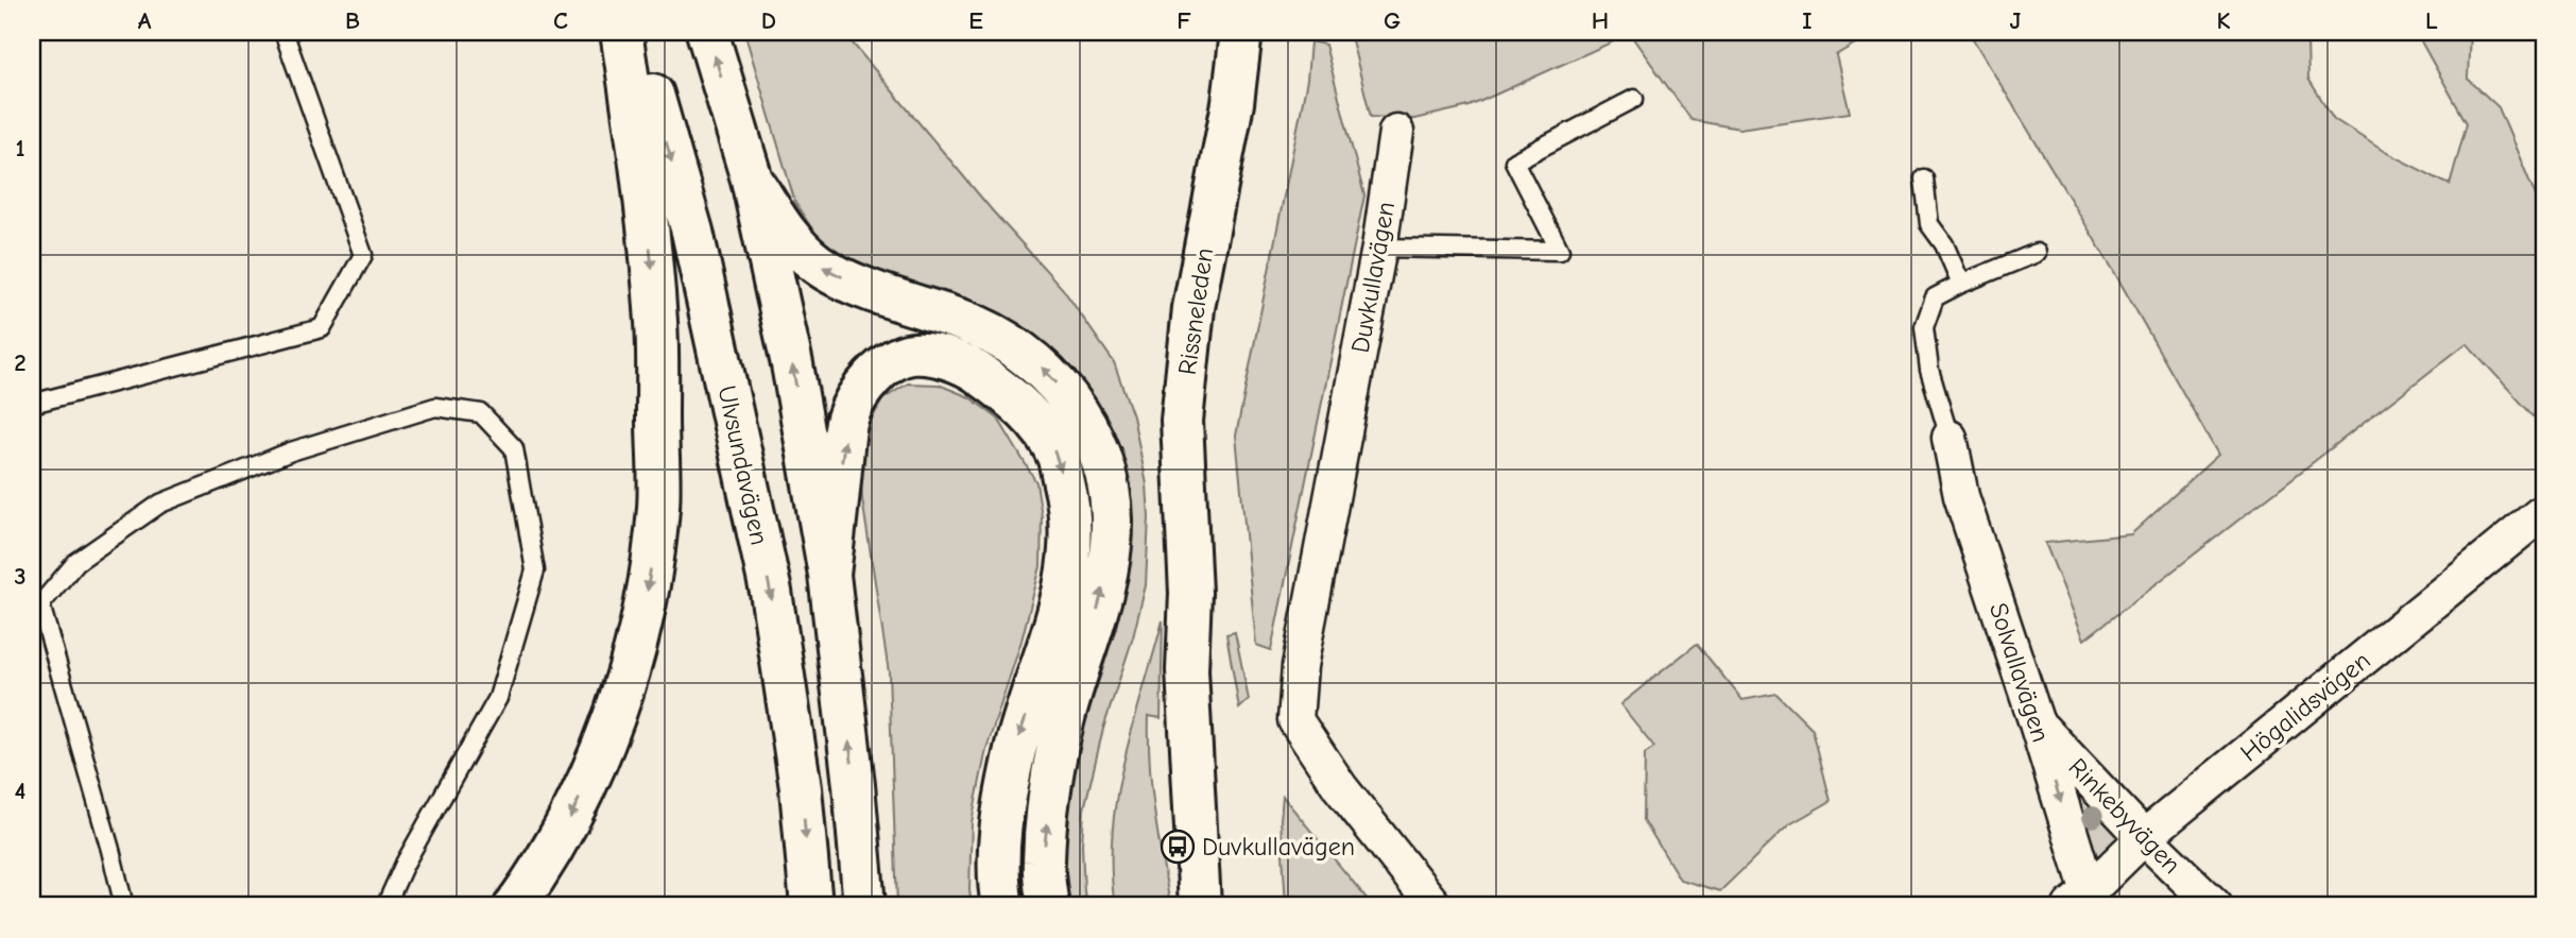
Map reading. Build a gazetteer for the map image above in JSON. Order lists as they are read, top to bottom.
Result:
{
  "streets": {
    "main road": ["Rissneleden", "Ulvsundavägen"],
    "street": [
      "Duvkullavägen",
      "Solvallavägen",
      "Högalidsvägen",
      "Rinkebyvägen"
    ]
  },
  "crossings": [
    ["Solvallavägen", "Högalidsvägen"],
    ["Solvallavägen", "Rinkebyvägen"],
    ["Högalidsvägen", "Rinkebyvägen"]
  ],
  "one_way": ["Solvallavägen"],
  "places": {
    "bus stop": ["Duvkullavägen"]
  },
  "grid": {
    "columns": [
      "A",
      "B",
      "C",
      "D",
      "E",
      "F",
      "G",
      "H",
      "I",
      "J",
      "K",
      "L"
    ],
    "rows": [
      "1",
      "2",
      "3",
      "4"
    ]
  }
}
